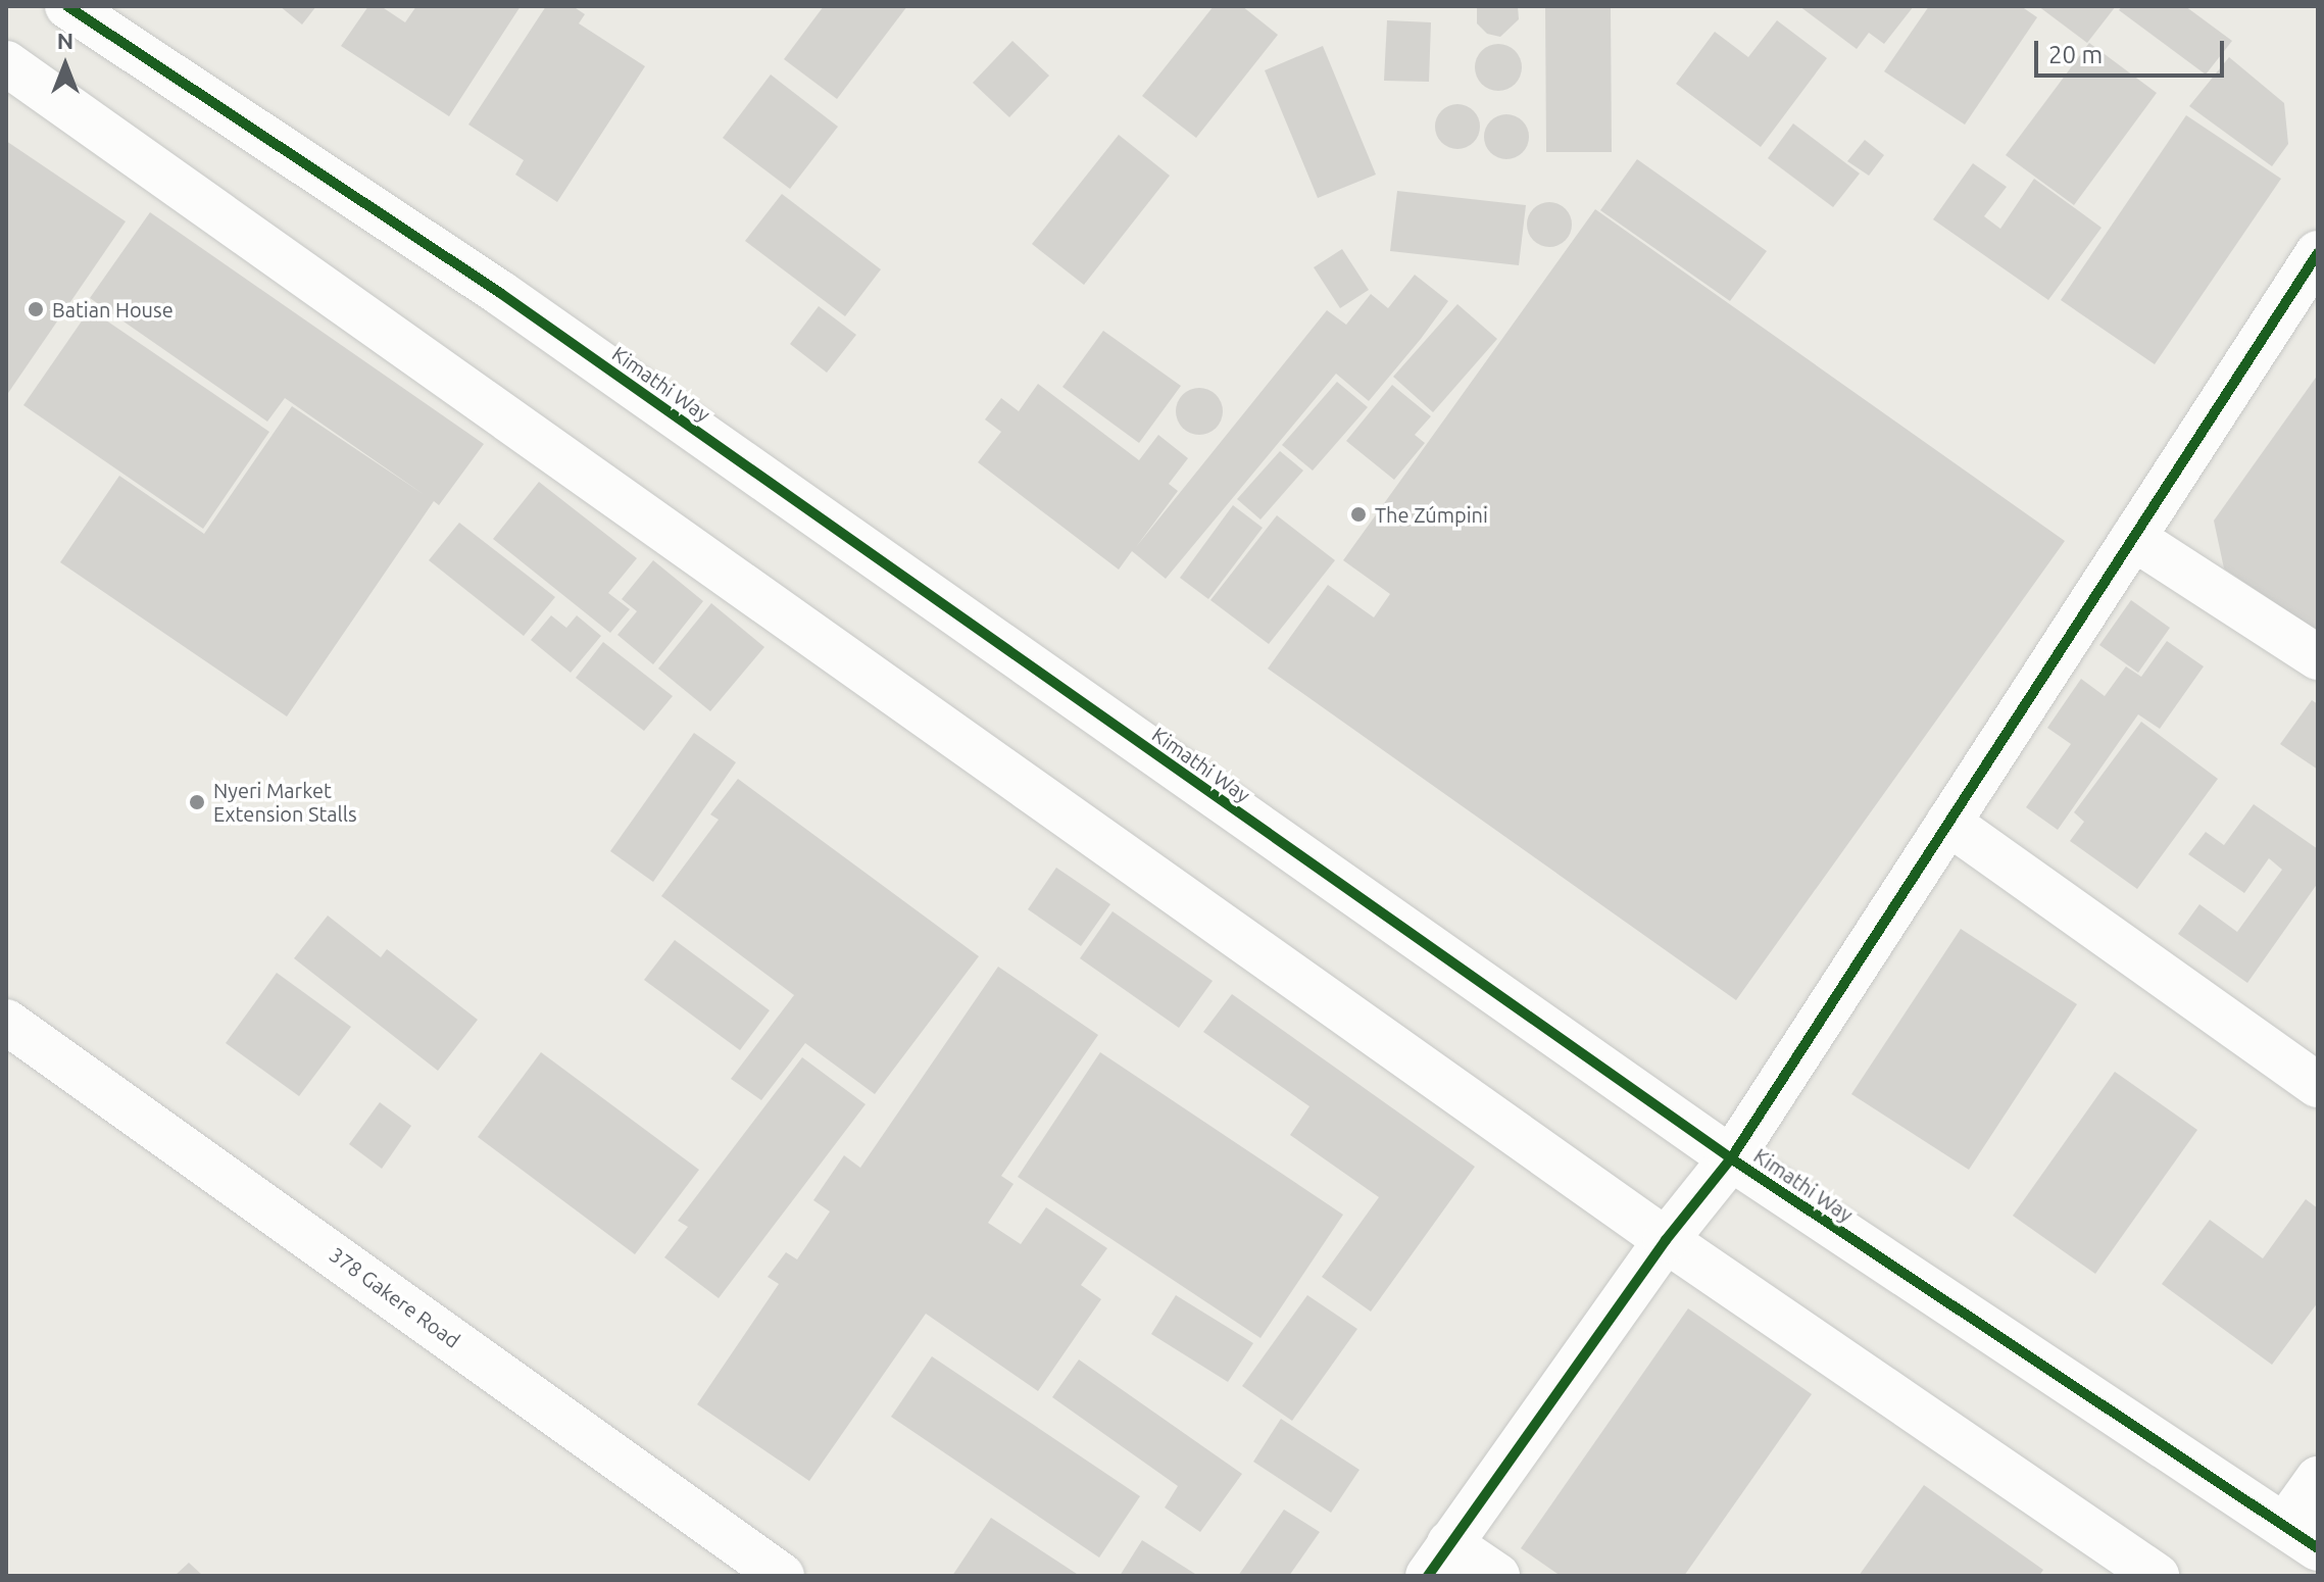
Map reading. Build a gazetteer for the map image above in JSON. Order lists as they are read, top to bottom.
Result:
{
  "streets": {
    "street": ["Kimathi Way", "378 Gakere Road"]
  },
  "places": ["Batian House", "The Zúmpini", "Nyeri Market Extension Stalls"],
  "scale_bar": "20 m",
  "north": "top"
}
